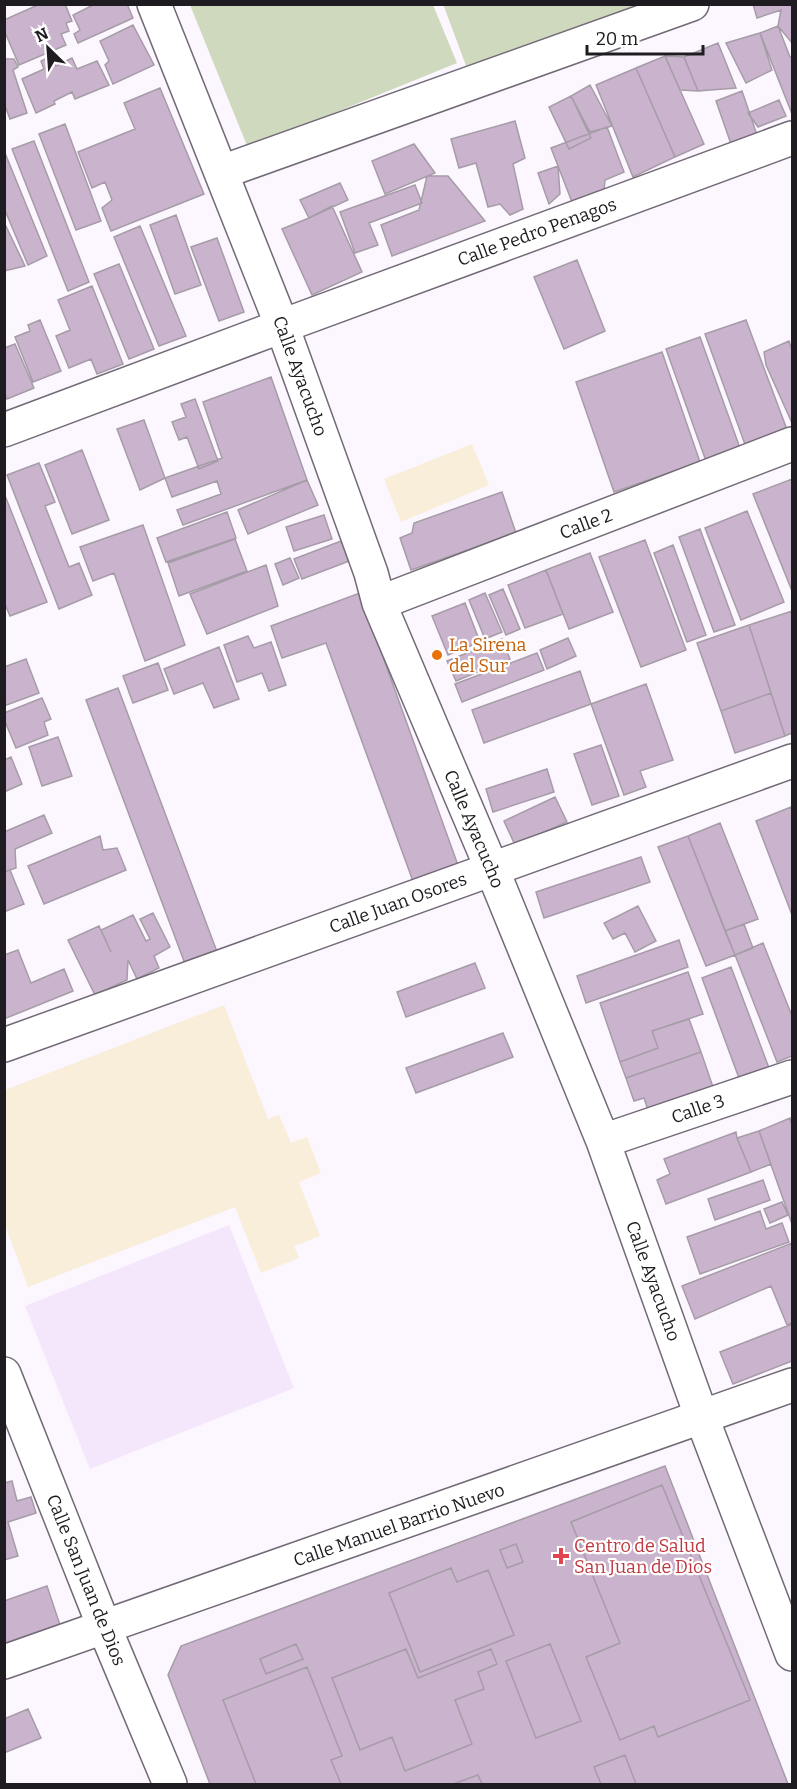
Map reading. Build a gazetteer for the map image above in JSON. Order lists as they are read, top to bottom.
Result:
{
  "streets": {
    "street": [
      "Calle Pedro Penagos",
      "Calle Ayacucho",
      "Calle 2",
      "Calle Juan Osores",
      "Calle 3",
      "Calle Manuel Barrio Nuevo",
      "Calle San Juan de Dios"
    ]
  },
  "crossings": [
    ["Calle Pedro Penagos", "Calle Ayacucho"],
    ["Calle Ayacucho", "Calle 2"],
    ["Calle Ayacucho", "Calle Juan Osores"],
    ["Calle Ayacucho", "Calle 3"],
    ["Calle Ayacucho", "Calle Manuel Barrio Nuevo"],
    ["Calle Manuel Barrio Nuevo", "Calle San Juan de Dios"]
  ],
  "places": {
    "other": ["La Sirena del Sur"],
    "health": ["Centro de Salud San Juan de Dios"]
  },
  "scale_bar": "20 m",
  "north": "top left"
}
